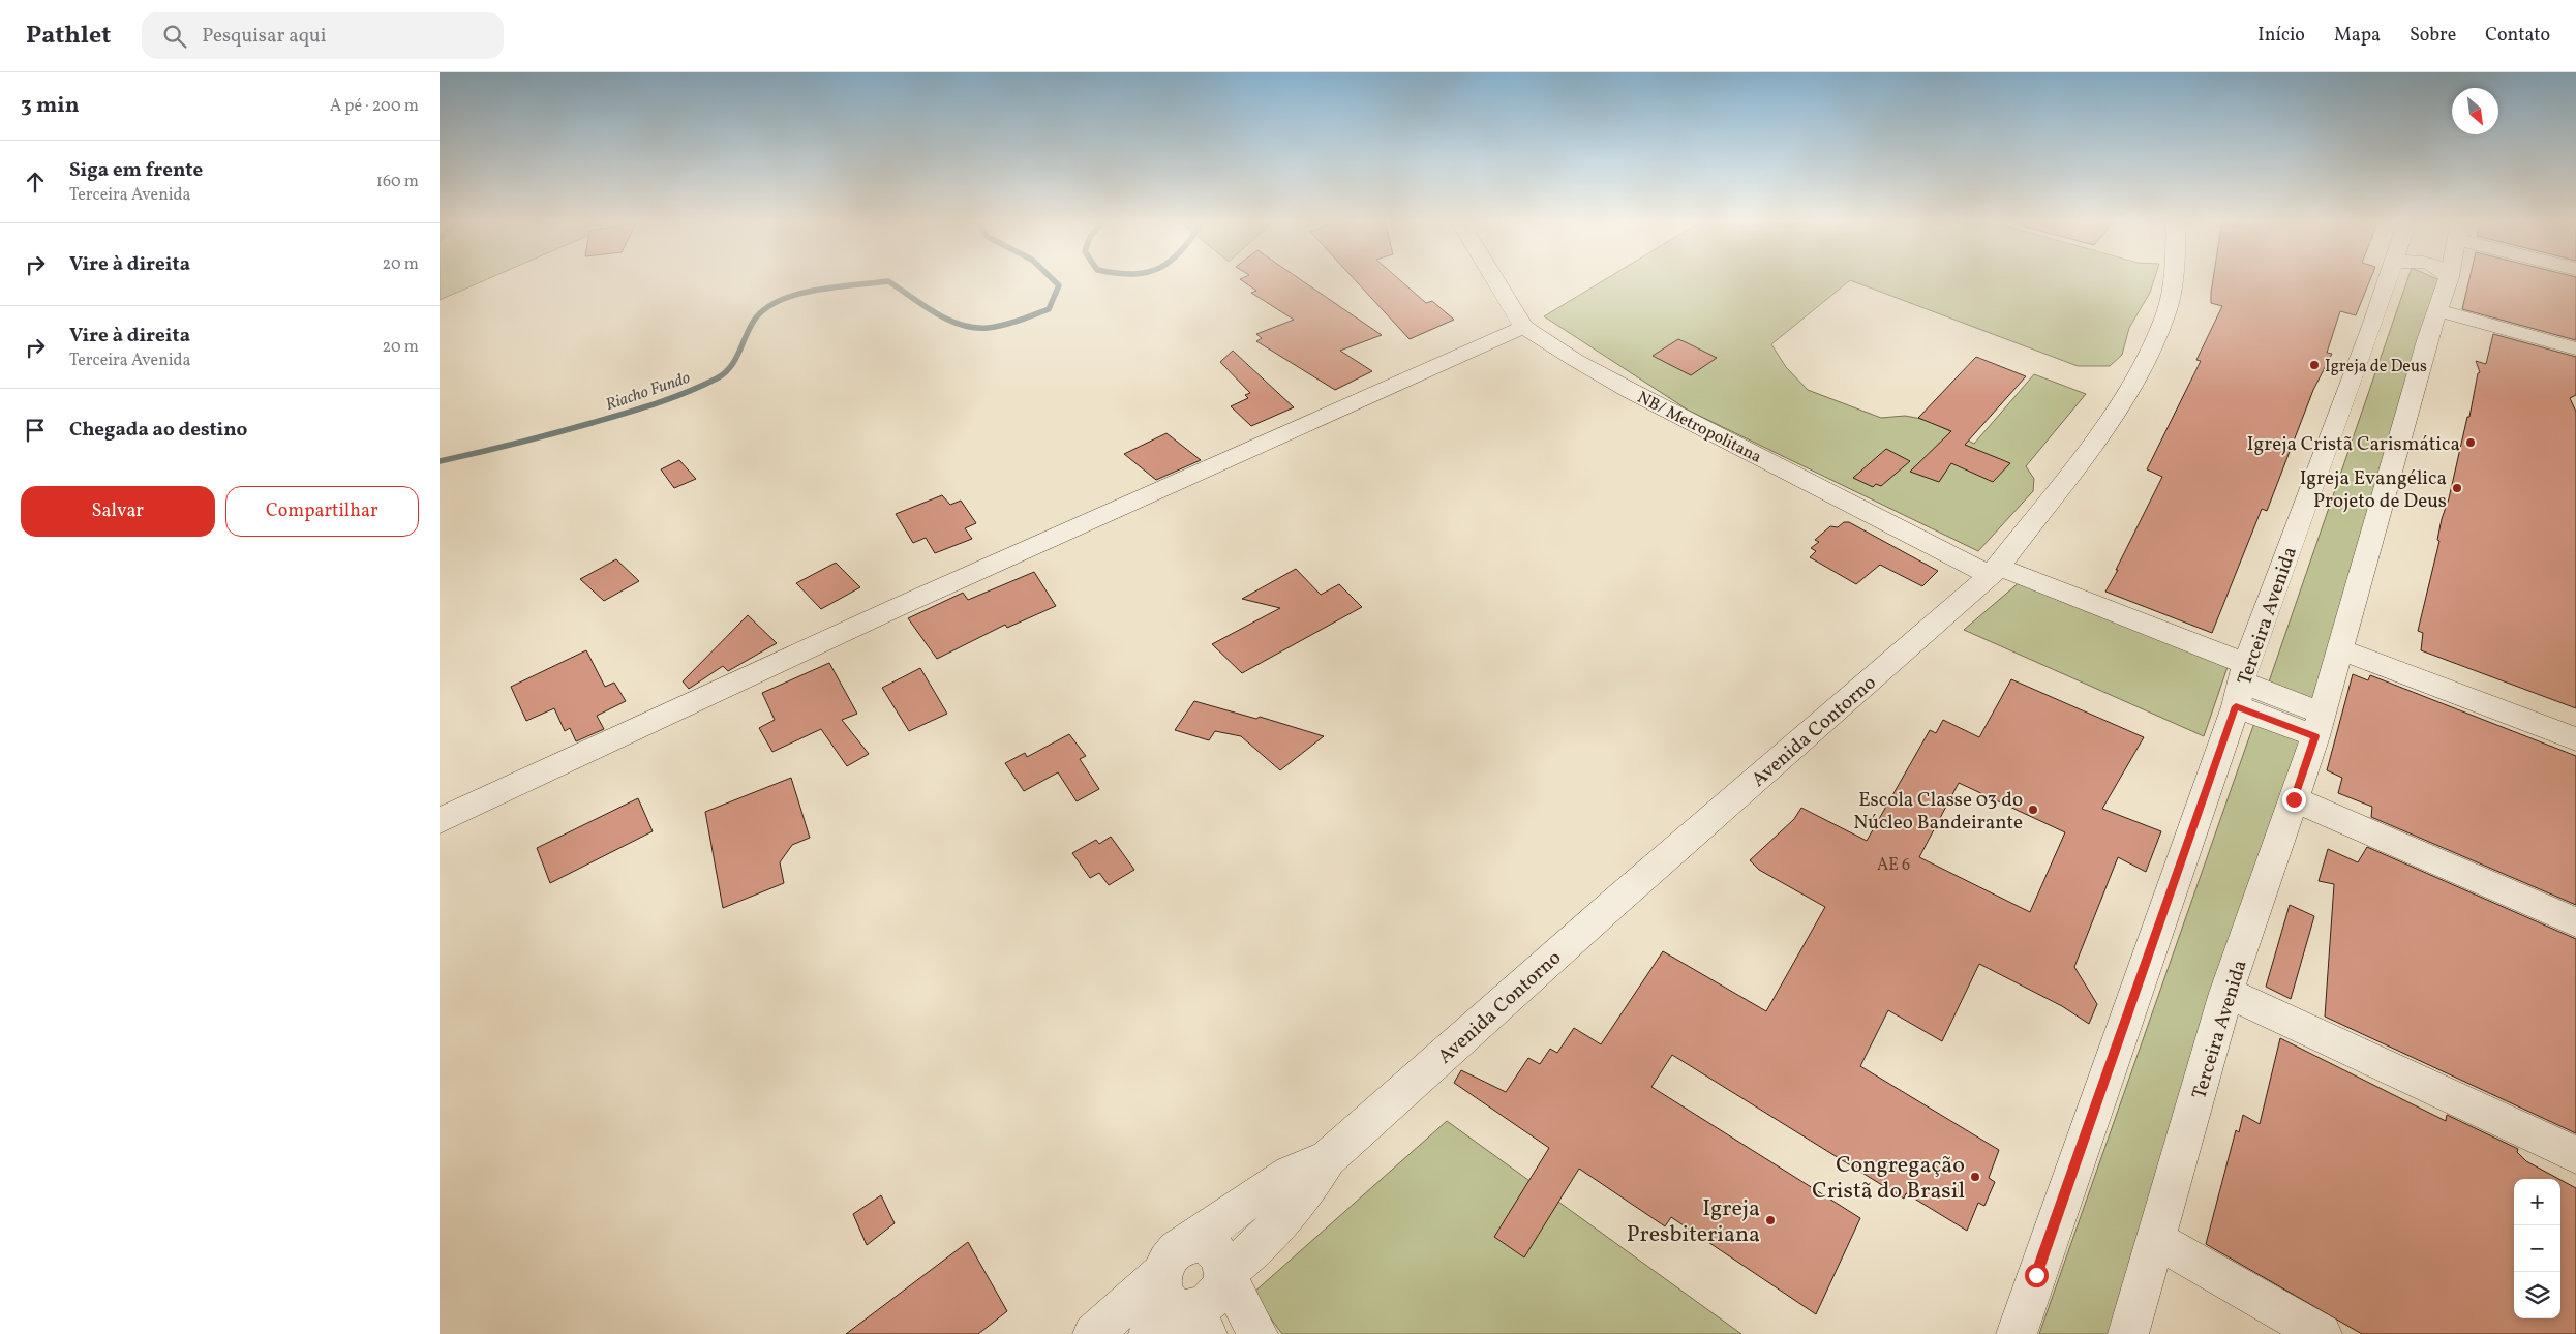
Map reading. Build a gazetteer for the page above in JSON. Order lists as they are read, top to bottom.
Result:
{
  "streets": {
    "street": ["NB/ Metropolitana", "Terceira Avenida", "Avenida Contorno"]
  },
  "crossings": [
    ["NB/ Metropolitana", "Terceira Avenida"],
    ["NB/ Metropolitana", "Avenida Contorno"]
  ],
  "water": ["Riacho Fundo"],
  "places": [
    "Igreja de Deus",
    "Igreja Cristã Carismática",
    "Igreja Evangélica Projeto de Deus",
    "Escola Classe 03 do Núcleo Bandeirante",
    "Congregação Cristã do Brasil",
    "Igreja Presbiteriana"
  ],
  "house_numbers": ["AE 6"],
  "north": "bottom right",
  "page": {
    "header": "Pathlet",
    "search": "Pesquisar aqui",
    "nav": [
      "Início",
      "Mapa",
      "Sobre",
      "Contato"
    ],
    "heading": ["3 min", "A pé · 200 m"],
    "list": [
      ["Siga em frente", "Terceira Avenida", "160 m"],
      ["Vire à direita", "20 m"],
      ["Vire à direita", "Terceira Avenida", "20 m"],
      "Chegada ao destino"
    ],
    "buttons": ["Salvar", "Compartilhar"],
    "map_buttons": ["+", "−"]
  }
}
